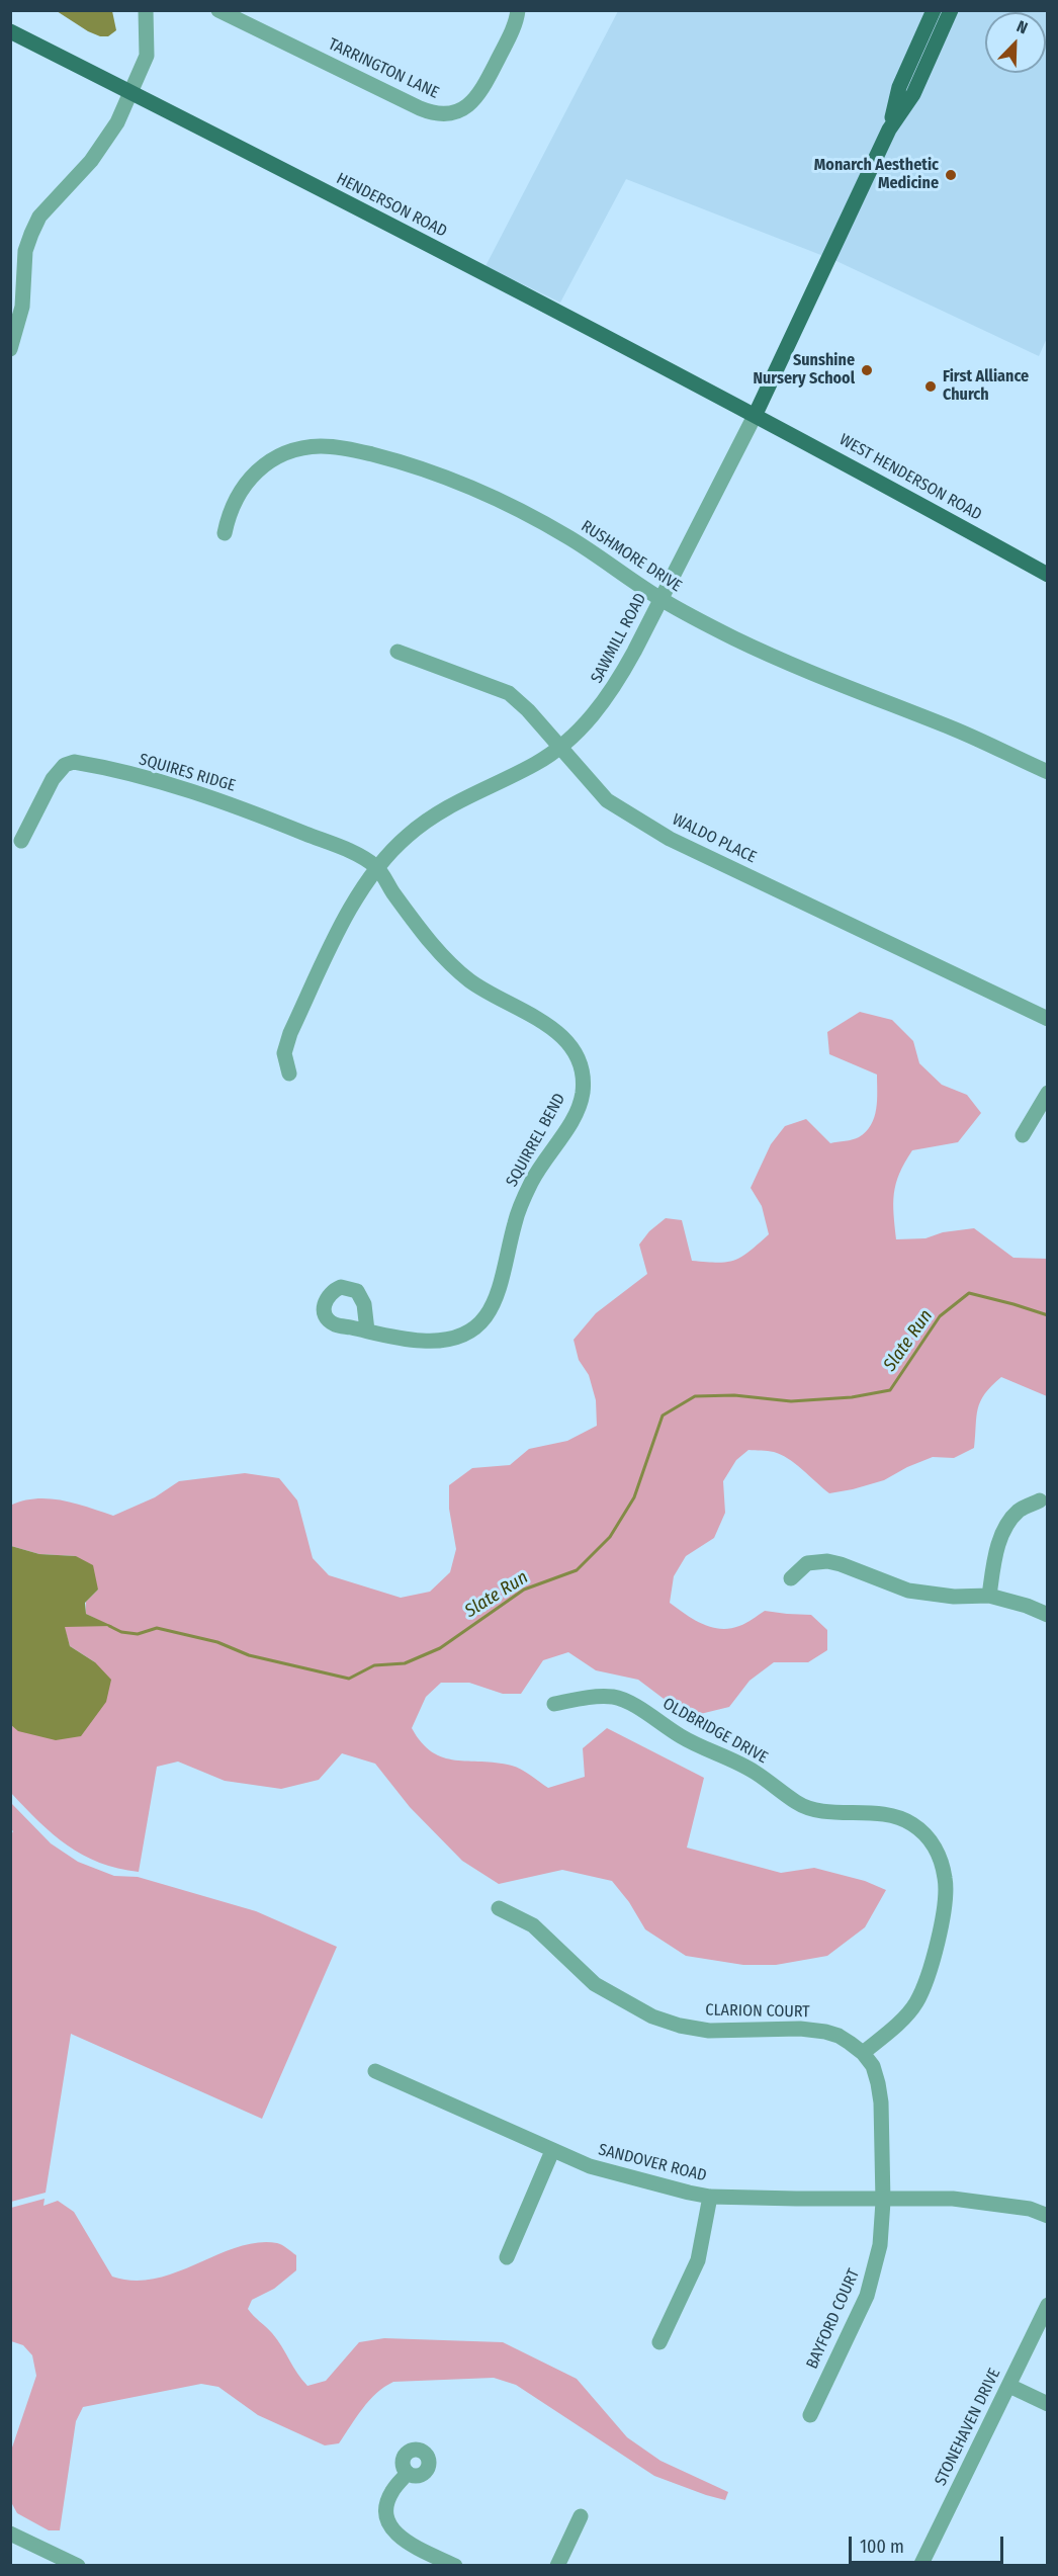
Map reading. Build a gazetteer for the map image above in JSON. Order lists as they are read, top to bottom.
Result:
{
  "streets": {
    "main road": ["HENDERSON ROAD", "WEST HENDERSON ROAD", "SAWMILL ROAD"],
    "street": [
      "TARRINGTON LANE",
      "RUSHMORE DRIVE",
      "SQUIRES RIDGE",
      "WALDO PLACE",
      "SQUIRREL BEND",
      "OLDBRIDGE DRIVE",
      "CLARION COURT",
      "SANDOVER ROAD",
      "BAYFORD COURT",
      "STONEHAVEN DRIVE"
    ]
  },
  "crossings": [
    ["HENDERSON ROAD", "WEST HENDERSON ROAD"],
    ["HENDERSON ROAD", "SAWMILL ROAD"],
    ["WEST HENDERSON ROAD", "SAWMILL ROAD"],
    ["RUSHMORE DRIVE", "SAWMILL ROAD"],
    ["SAWMILL ROAD", "SQUIRES RIDGE"],
    ["SAWMILL ROAD", "WALDO PLACE"],
    ["SAWMILL ROAD", "SQUIRREL BEND"],
    ["SQUIRES RIDGE", "SQUIRREL BEND"],
    ["OLDBRIDGE DRIVE", "CLARION COURT"],
    ["CLARION COURT", "SANDOVER ROAD"],
    ["CLARION COURT", "BAYFORD COURT"],
    ["SANDOVER ROAD", "BAYFORD COURT"]
  ],
  "water": ["Slate Run"],
  "places": ["Monarch Aesthetic Medicine", "Sunshine Nursery School", "First Alliance Church"],
  "scale_bar": "100 m",
  "north": "top right"
}
